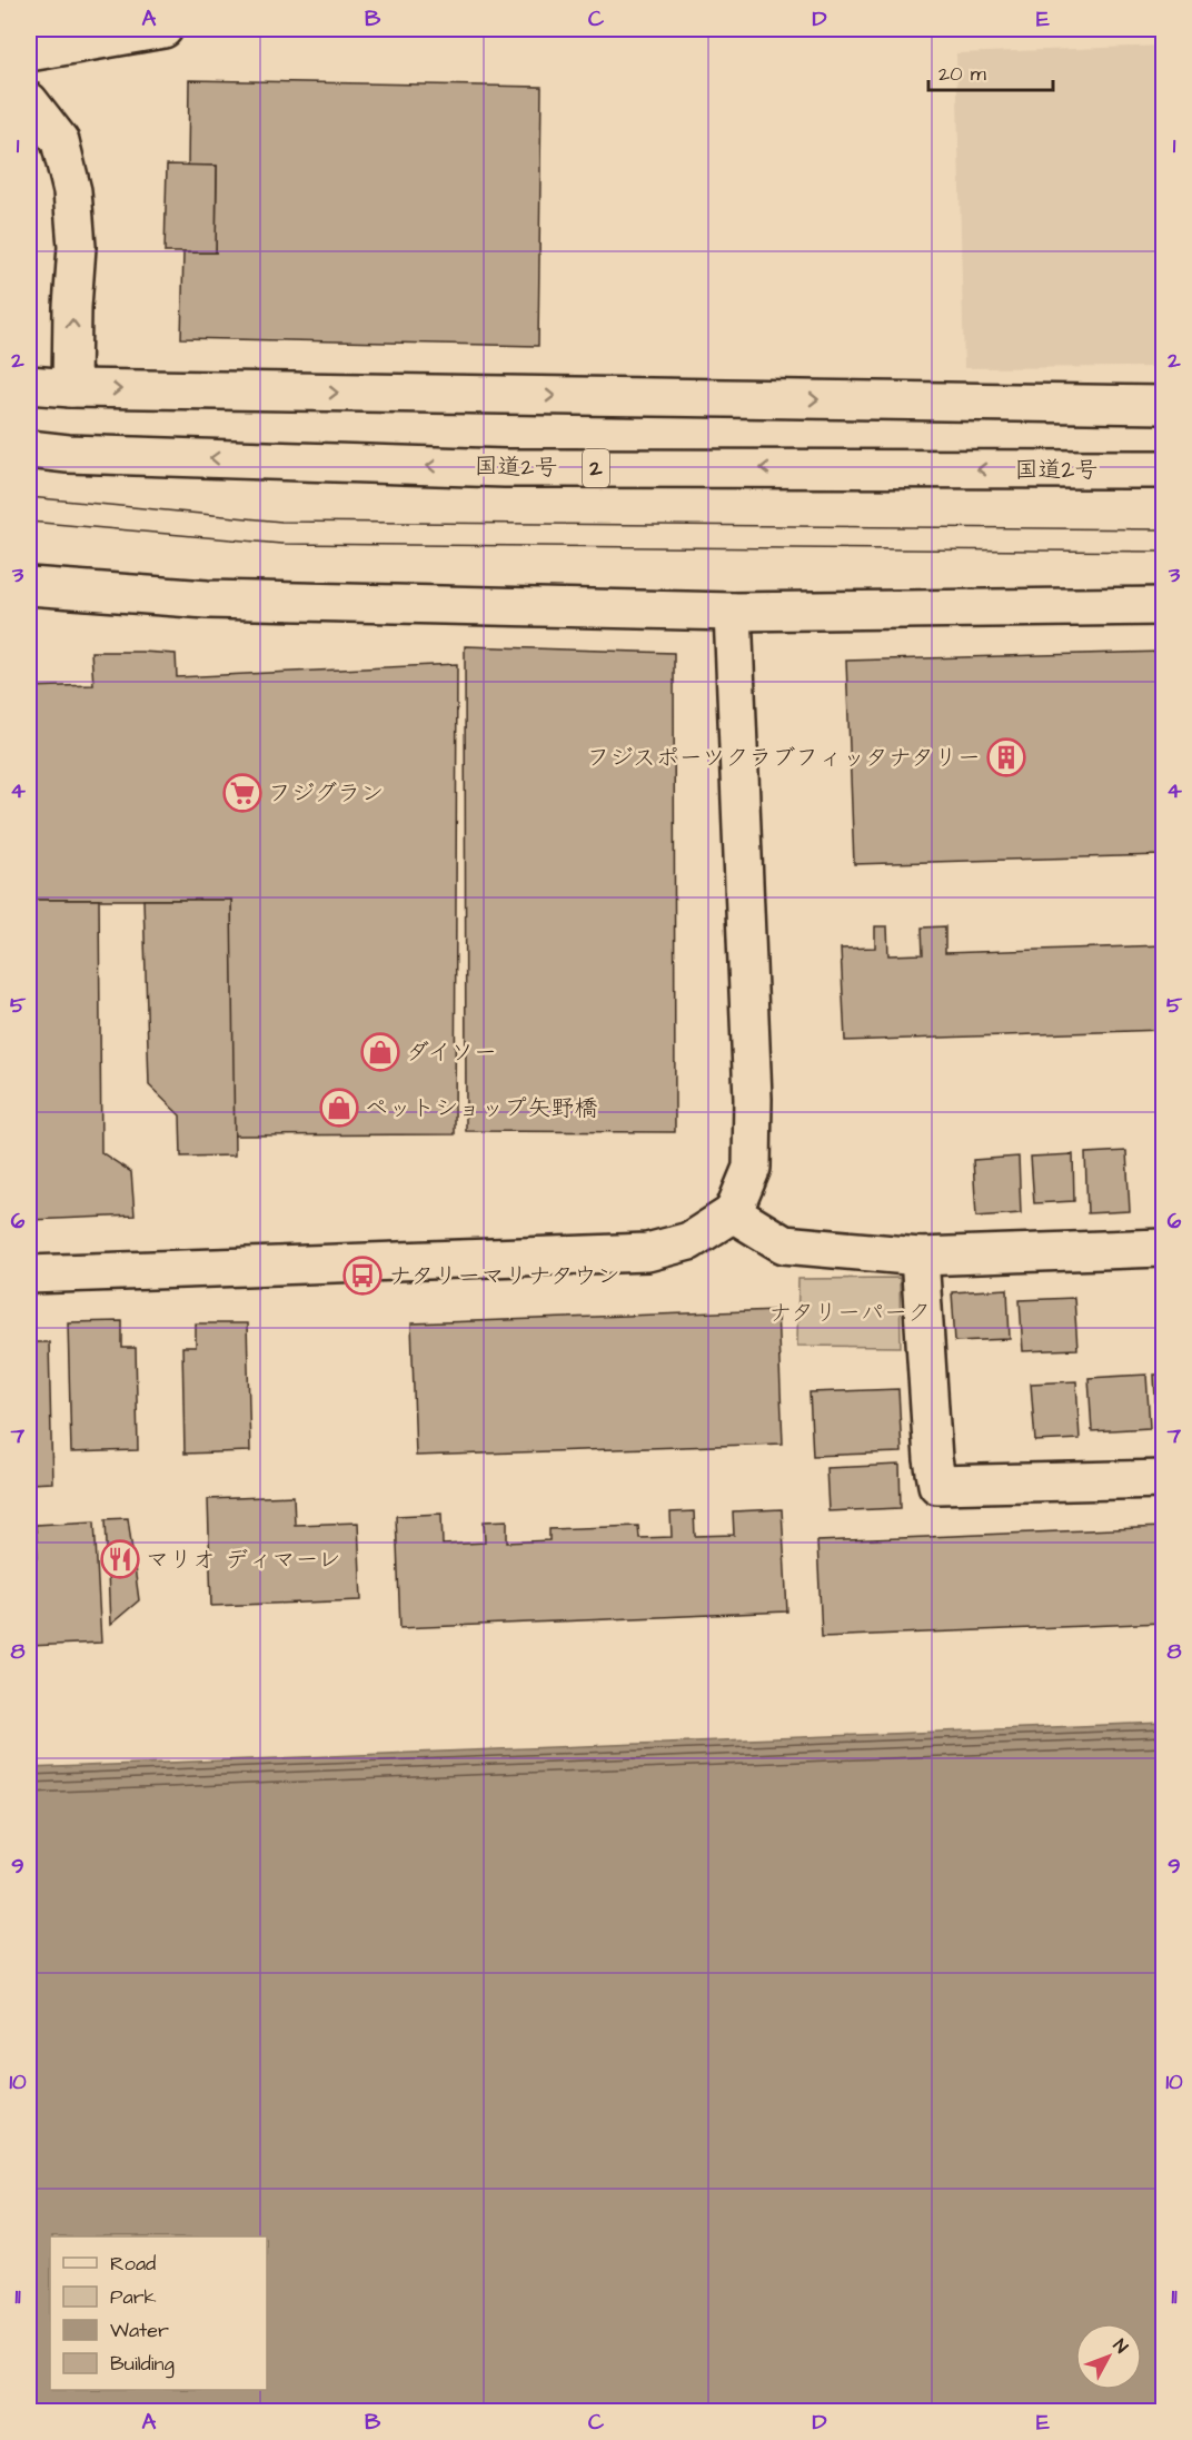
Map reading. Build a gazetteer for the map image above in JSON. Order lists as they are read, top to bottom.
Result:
{
  "streets": {
    "main road": ["国道2号", "2"]
  },
  "parks": ["ナタリーパーク"],
  "places": {
    "building": ["フジスポーツクラブフィッタナタリー"],
    "supermarket": ["フジグラン"],
    "shop": ["ダイソー", "ペットショップ矢野橋"],
    "bus stop": ["ナタリーマリナタウン"],
    "restaurant": ["マリオ ディマーレ"]
  },
  "legend": [
    "Road",
    "Park",
    "Water",
    "Building"
  ],
  "scale_bar": "20 m",
  "north": "top right",
  "grid": {
    "columns": [
      "A",
      "B",
      "C",
      "D",
      "E"
    ],
    "rows": [
      "1",
      "2",
      "3",
      "4",
      "5",
      "6",
      "7",
      "8",
      "9",
      "10",
      "11"
    ]
  }
}
